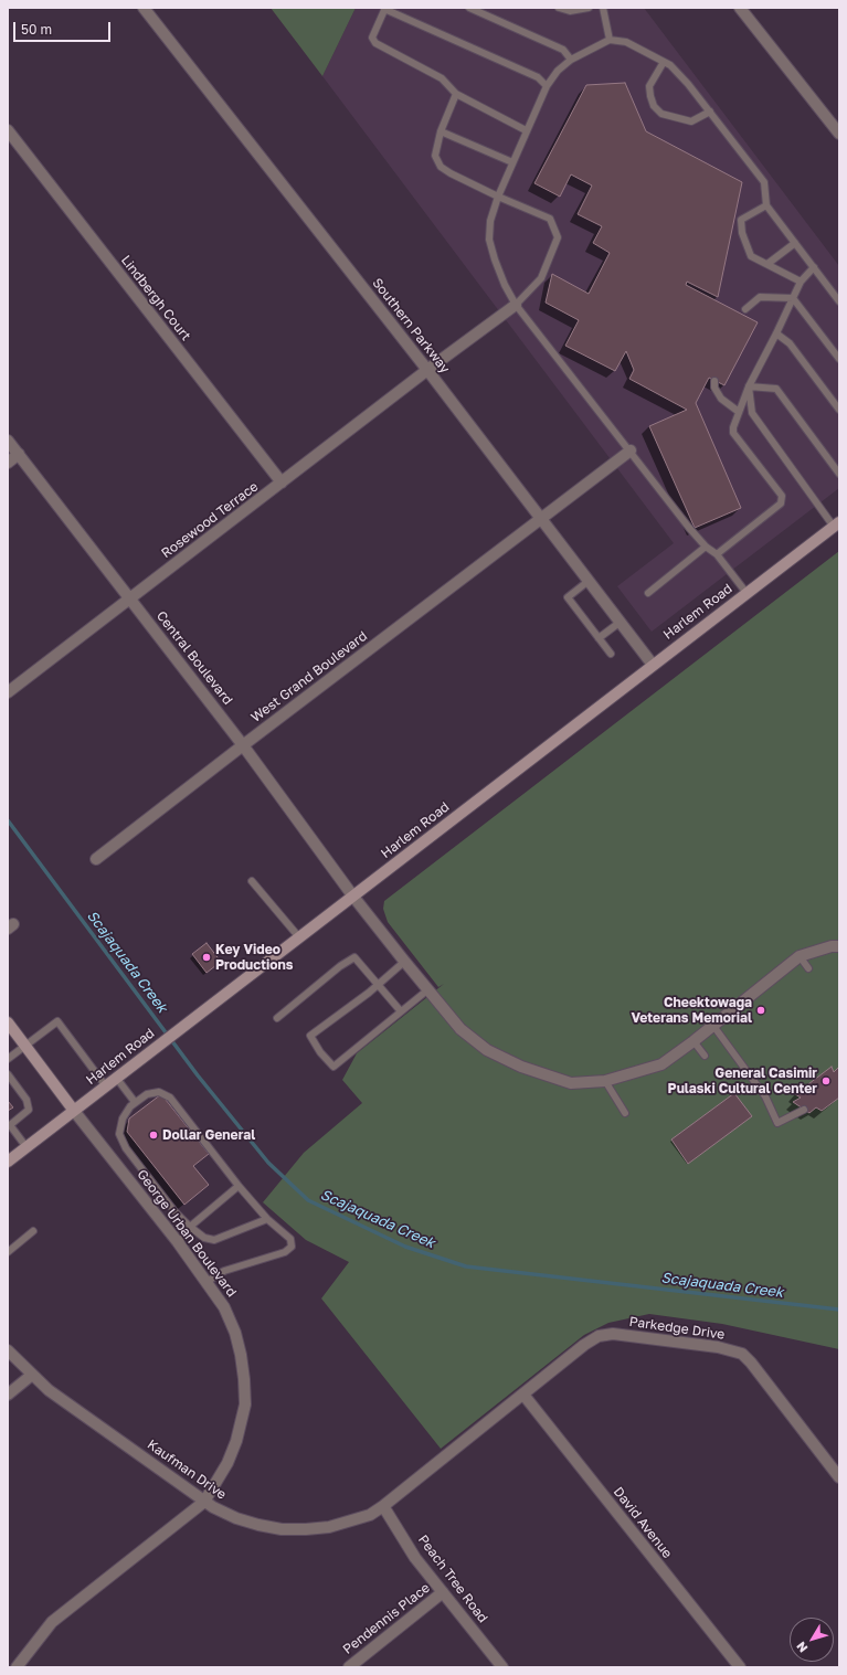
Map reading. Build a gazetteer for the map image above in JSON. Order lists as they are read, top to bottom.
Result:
{
  "streets": {
    "main road": ["Harlem Road", "George Urban Boulevard"],
    "street": [
      "Lindbergh Court",
      "Southern Parkway",
      "Rosewood Terrace",
      "Central Boulevard",
      "West Grand Boulevard",
      "Parkedge Drive",
      "Kaufman Drive",
      "David Avenue",
      "Peach Tree Road",
      "Pendennis Place"
    ]
  },
  "crossings": [
    ["Lindbergh Court", "Rosewood Terrace"],
    ["Southern Parkway", "Rosewood Terrace"],
    ["Southern Parkway", "Harlem Road"],
    ["Southern Parkway", "West Grand Boulevard"],
    ["Rosewood Terrace", "Central Boulevard"],
    ["Harlem Road", "Central Boulevard"],
    ["Harlem Road", "George Urban Boulevard"],
    ["Central Boulevard", "West Grand Boulevard"],
    ["George Urban Boulevard", "Kaufman Drive"],
    ["Parkedge Drive", "Kaufman Drive"],
    ["Parkedge Drive", "David Avenue"],
    ["Kaufman Drive", "David Avenue"],
    ["Kaufman Drive", "Peach Tree Road"],
    ["Peach Tree Road", "Pendennis Place"]
  ],
  "water": ["Scajaquada Creek"],
  "places": [
    "Key Video Productions",
    "Cheektowaga Veterans Memorial",
    "General Casimir Pulaski Cultural Center",
    "Dollar General"
  ],
  "scale_bar": "50 m",
  "north": "bottom left"
}
